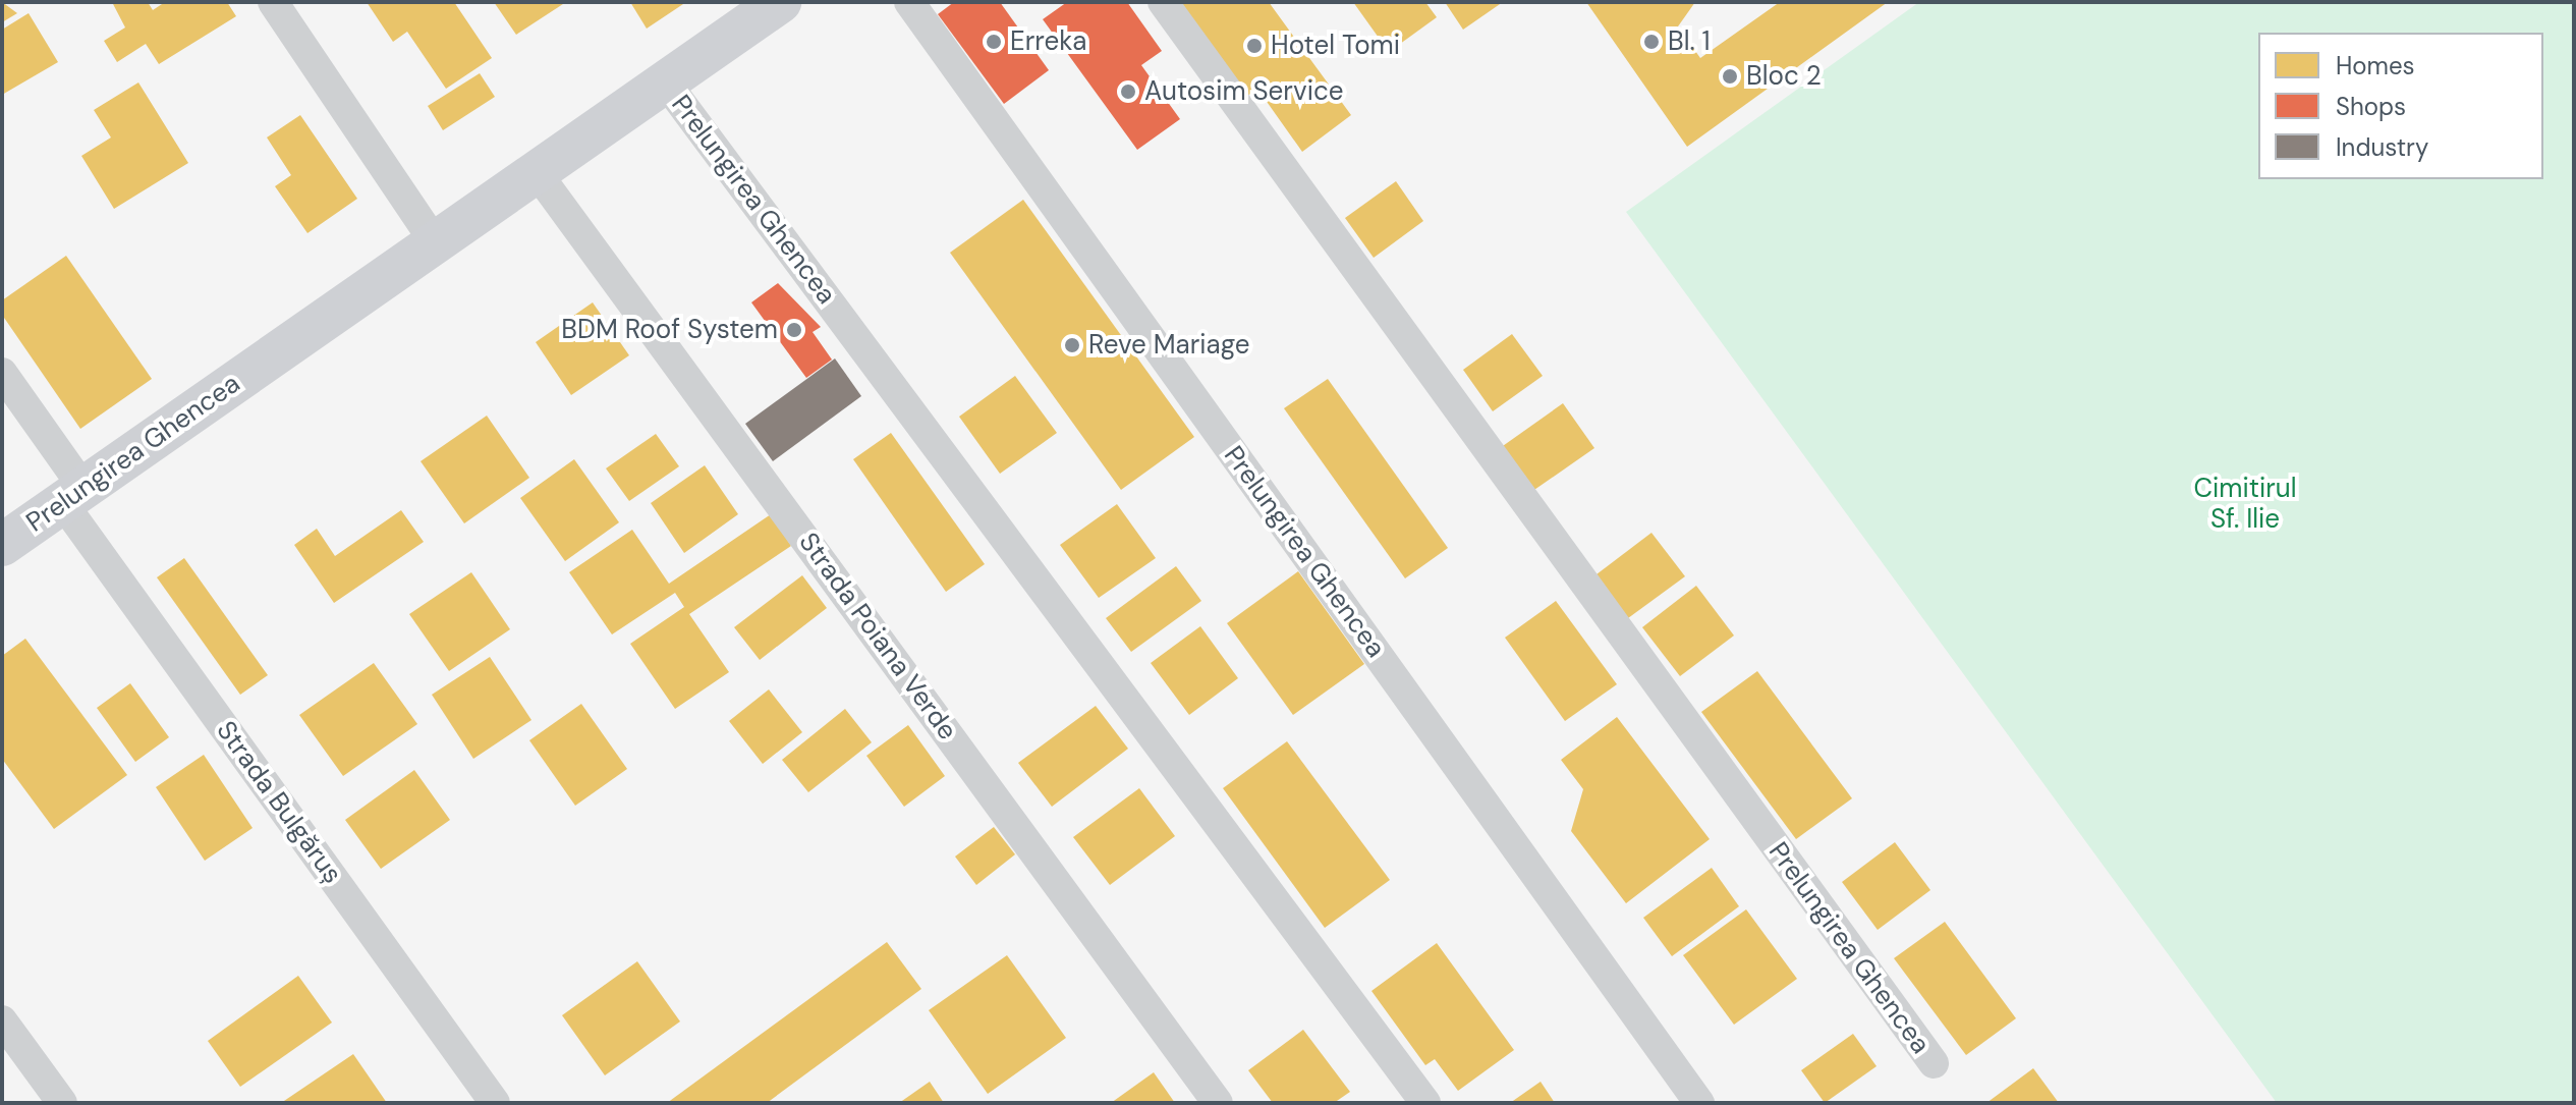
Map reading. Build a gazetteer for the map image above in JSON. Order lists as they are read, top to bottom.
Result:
{
  "streets": {
    "main road": ["Prelungirea Ghencea"],
    "street": ["Strada Poiana Verde", "Strada Bulgăruș"]
  },
  "crossings": [
    ["Prelungirea Ghencea", "Strada Poiana Verde"],
    ["Prelungirea Ghencea", "Strada Bulgăruș"]
  ],
  "parks": ["Cimitirul Sf. Ilie"],
  "places": [
    "Erreka",
    "Bl. 1",
    "Hotel Tomi",
    "Bloc 2",
    "Autosim Service",
    "BDM Roof System",
    "Reve Mariage"
  ],
  "legend": ["Homes", "Shops", "Industry"]
}
